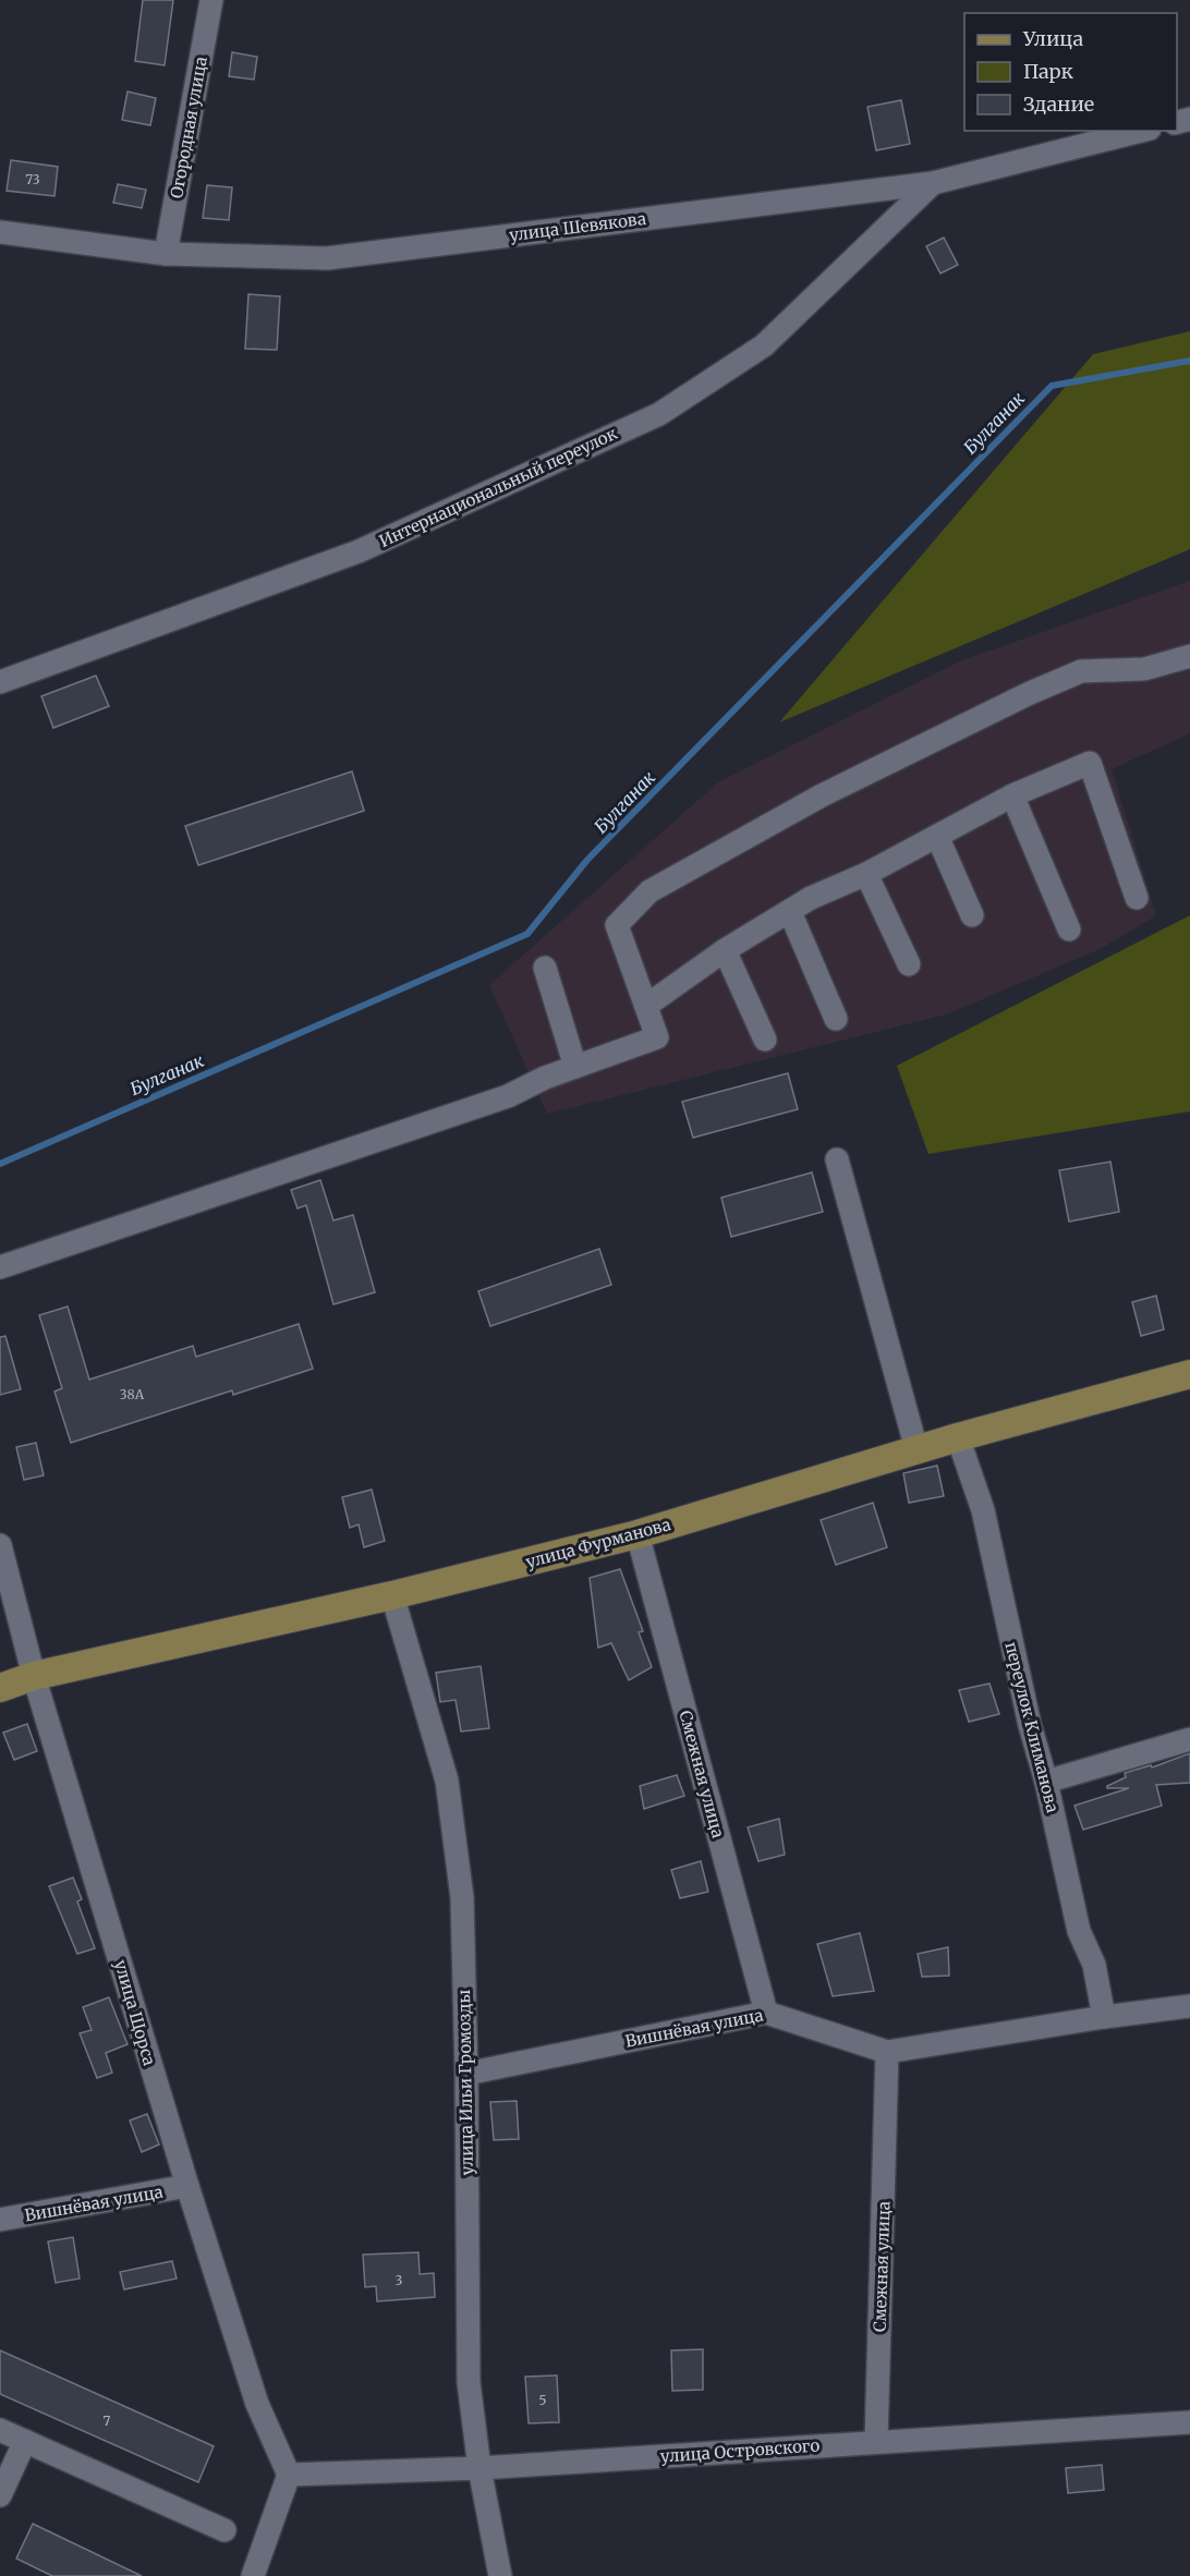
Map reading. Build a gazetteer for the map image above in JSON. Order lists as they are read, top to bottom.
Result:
{
  "streets": {
    "main road": ["улица Фурманова"],
    "street": [
      "Огородная улица",
      "улица Шевякова",
      "Интернациональный переулок",
      "переулок Климанова",
      "Смежная улица",
      "улица Щорса",
      "Вишнёвая улица",
      "улица Ильи Громозды",
      "улица Островского"
    ]
  },
  "crossings": [
    ["Огородная улица", "улица Шевякова"],
    ["улица Шевякова", "Интернациональный переулок"],
    ["улица Фурманова", "переулок Климанова"],
    ["улица Фурманова", "Смежная улица"],
    ["улица Фурманова", "улица Щорса"],
    ["улица Фурманова", "улица Ильи Громозды"],
    ["переулок Климанова", "Вишнёвая улица"],
    ["Смежная улица", "Вишнёвая улица"],
    ["Смежная улица", "улица Островского"],
    ["улица Щорса", "Вишнёвая улица"],
    ["улица Щорса", "улица Островского"],
    ["Вишнёвая улица", "улица Ильи Громозды"],
    ["улица Ильи Громозды", "улица Островского"]
  ],
  "water": ["Булганак"],
  "house_numbers": [
    "73",
    "38А",
    "3",
    "5",
    "7"
  ],
  "legend": ["Улица", "Парк", "Здание"]
}
